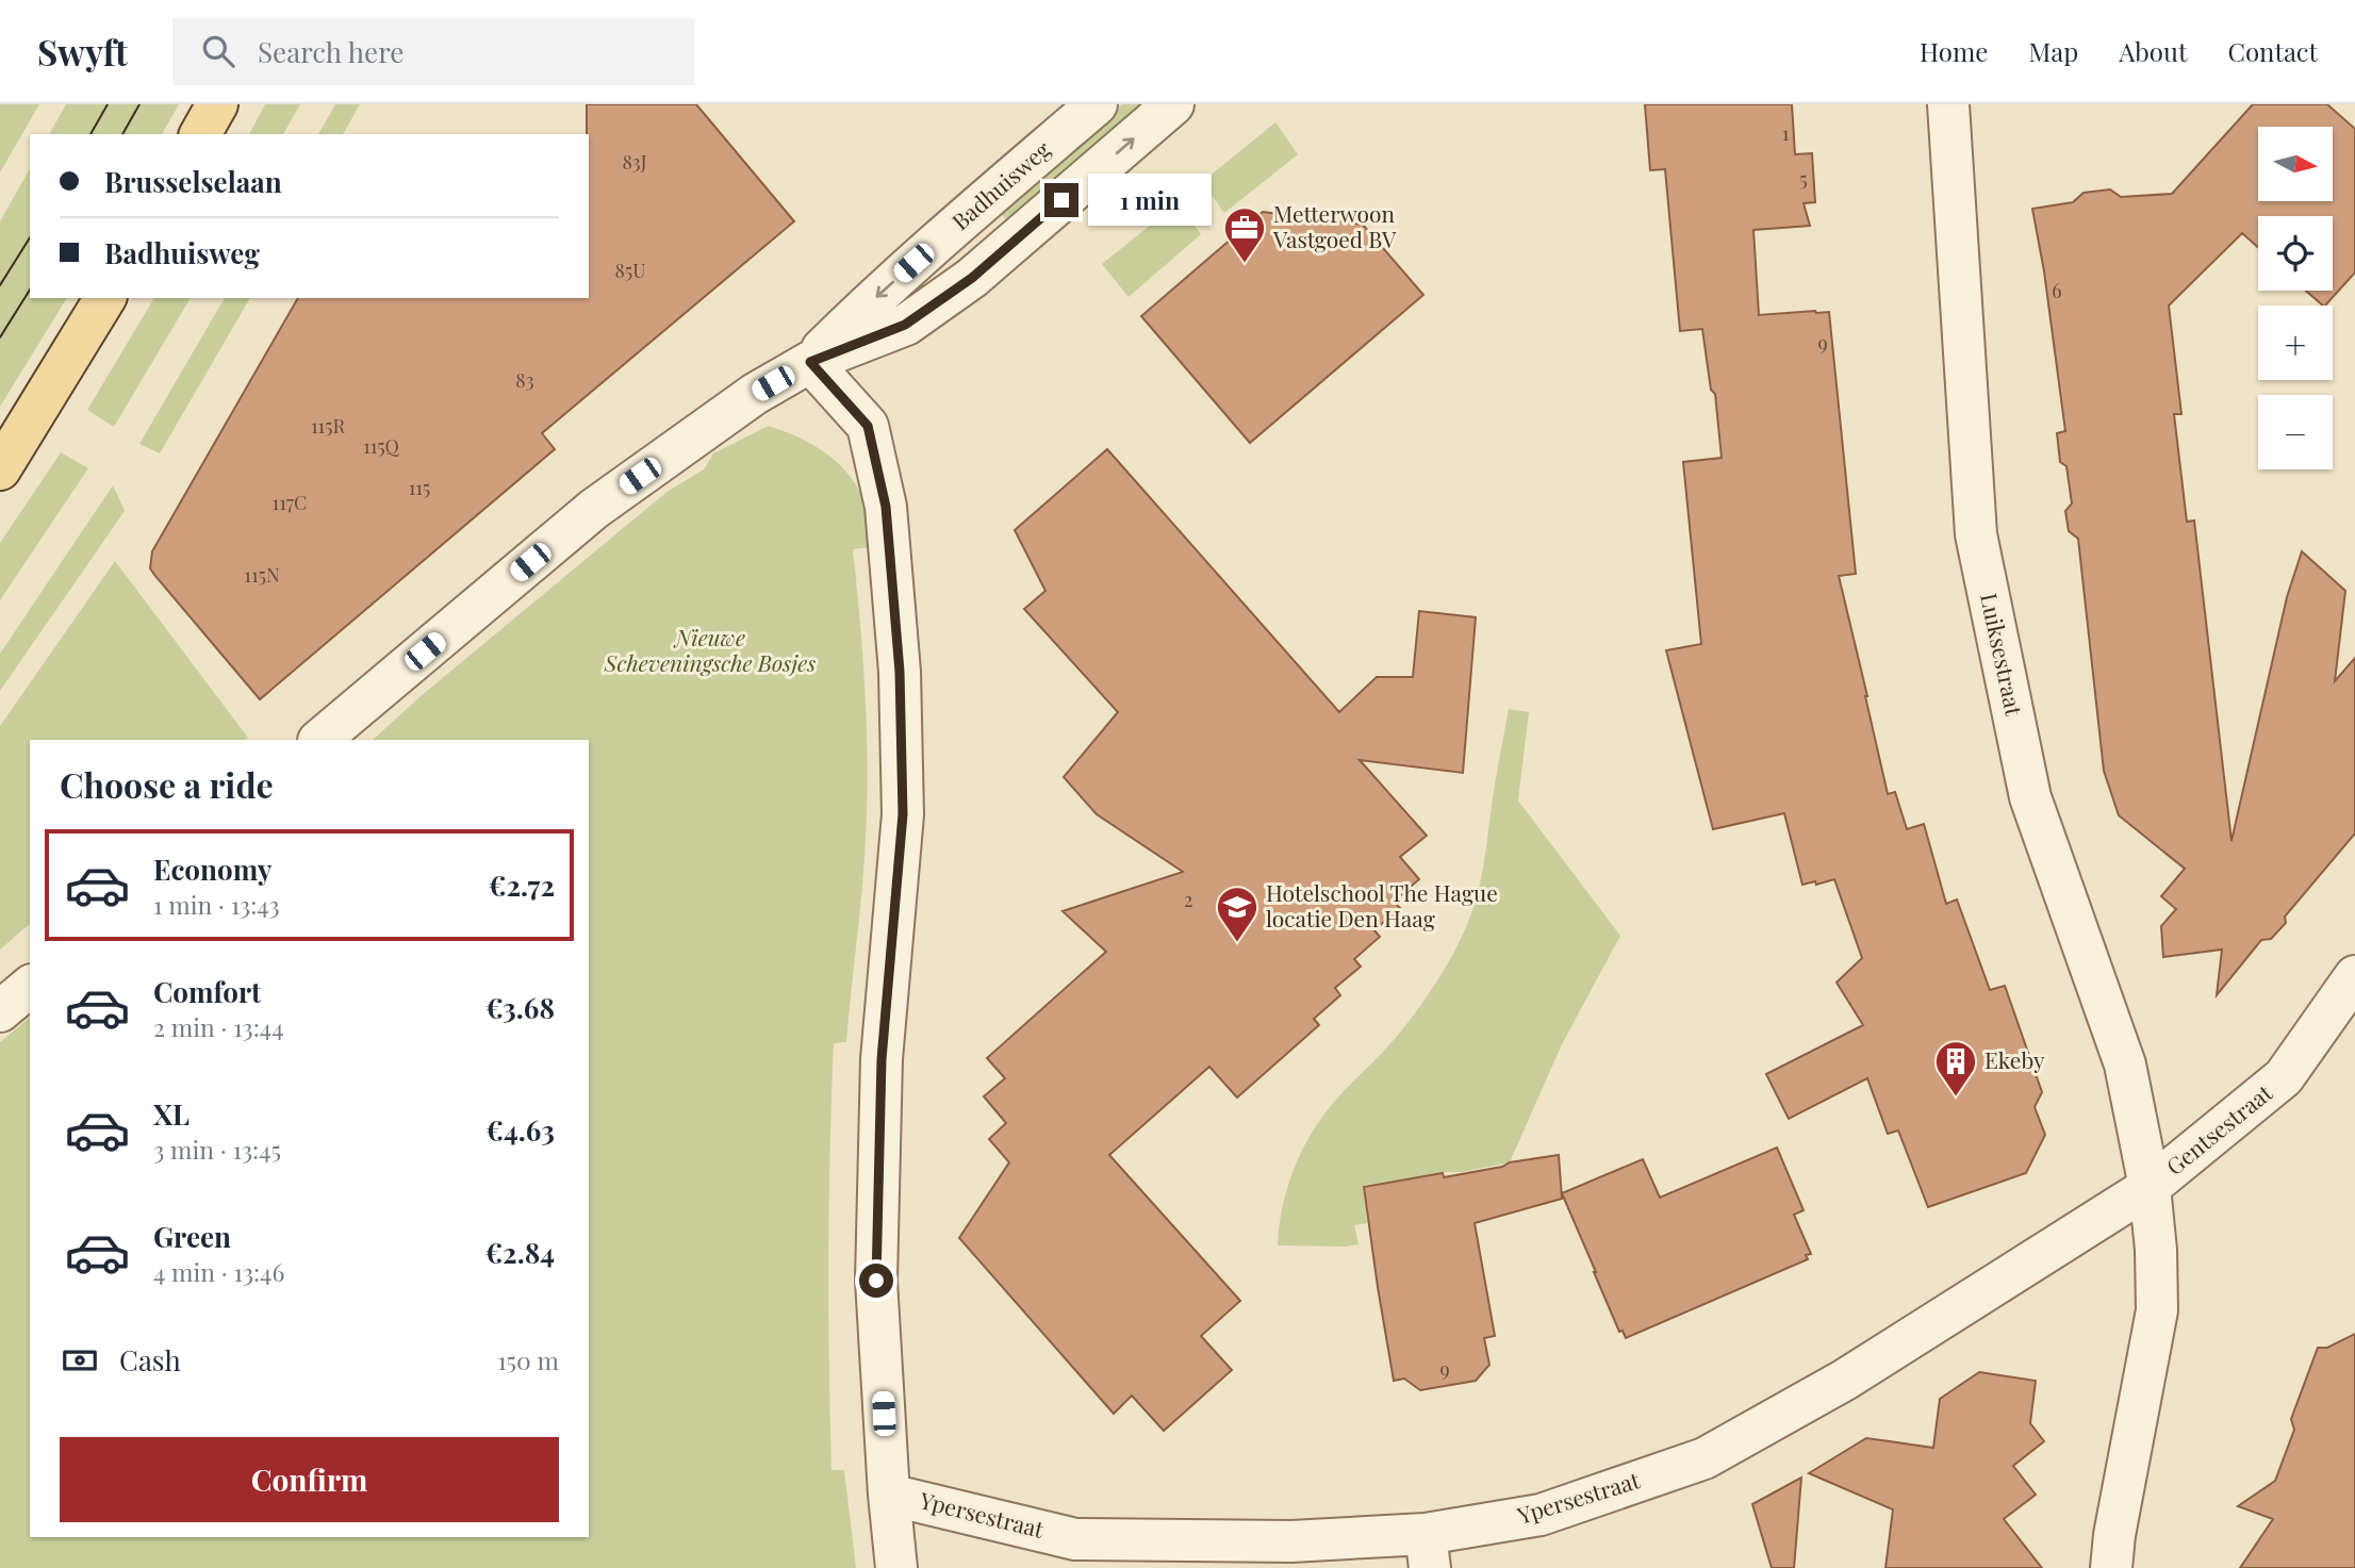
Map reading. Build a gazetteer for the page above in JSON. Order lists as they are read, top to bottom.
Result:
{
  "streets": {
    "street": [
      "Badhuisweg",
      "Luiksestraat",
      "Gentsestraat",
      "Ypersestraat"
    ]
  },
  "crossings": [
    ["Luiksestraat", "Gentsestraat"],
    ["Luiksestraat", "Ypersestraat"],
    ["Gentsestraat", "Ypersestraat"]
  ],
  "parks": ["Nieuwe Scheveningsche Bosjes"],
  "places": {
    "office": ["Metterwoon Vastgoed BV"],
    "school or university": ["Hotelschool The Hague locatie Den Haag"],
    "building": ["Ekeby"]
  },
  "house_numbers": [
    "1",
    "83J",
    "5",
    "85U",
    "6",
    "9",
    "83",
    "115R",
    "115Q",
    "115",
    "117C",
    "115N",
    "2",
    "9"
  ],
  "north": "right",
  "page": {
    "header": "Swyft",
    "search": "Search here",
    "nav": [
      "Home",
      "Map",
      "About",
      "Contact"
    ],
    "map_buttons": ["+", "−"],
    "banner": ["Brusselselaan", "Badhuisweg"],
    "bubble": "1 min",
    "heading": "Choose a ride",
    "list": [
      {
        "name": "Economy",
        "note": "1 min · 13:43",
        "value": "€2.72"
      },
      {
        "name": "Comfort",
        "note": "2 min · 13:44",
        "value": "€3.68"
      },
      {
        "name": "XL",
        "note": "3 min · 13:45",
        "value": "€4.63"
      },
      {
        "name": "Green",
        "note": "4 min · 13:46",
        "value": "€2.84"
      }
    ],
    "pay": ["Cash", "150 m"],
    "buttons": "Confirm"
  }
}
